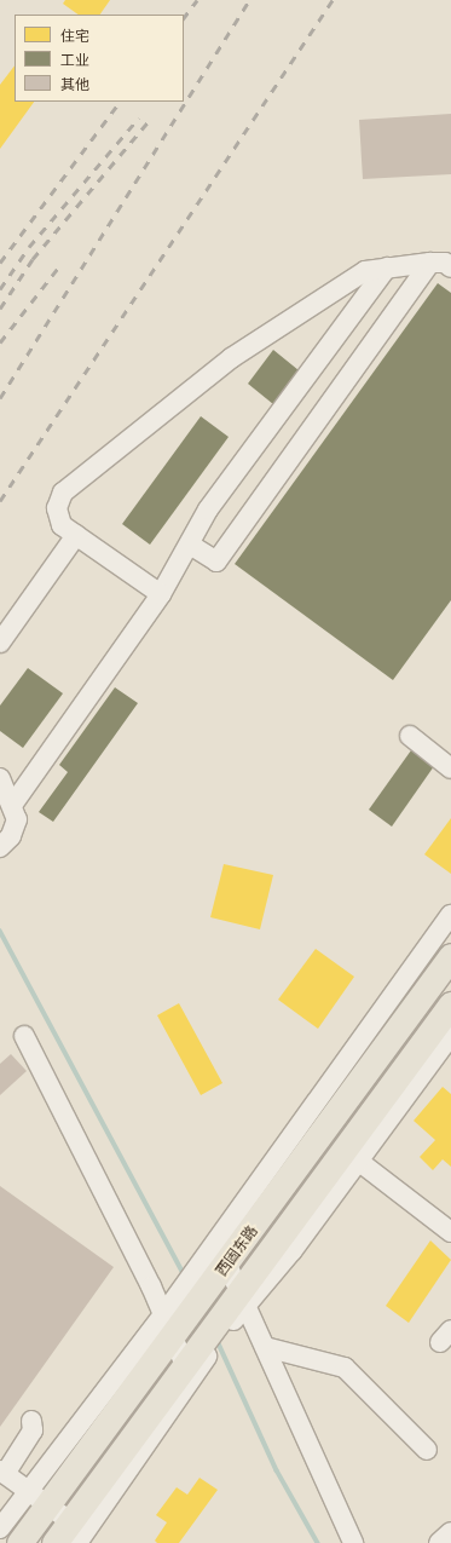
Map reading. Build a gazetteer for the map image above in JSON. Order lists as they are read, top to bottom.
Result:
{
  "streets": {
    "main road": ["西固东路"]
  },
  "legend": ["住宅", "工业", "其他"]
}
